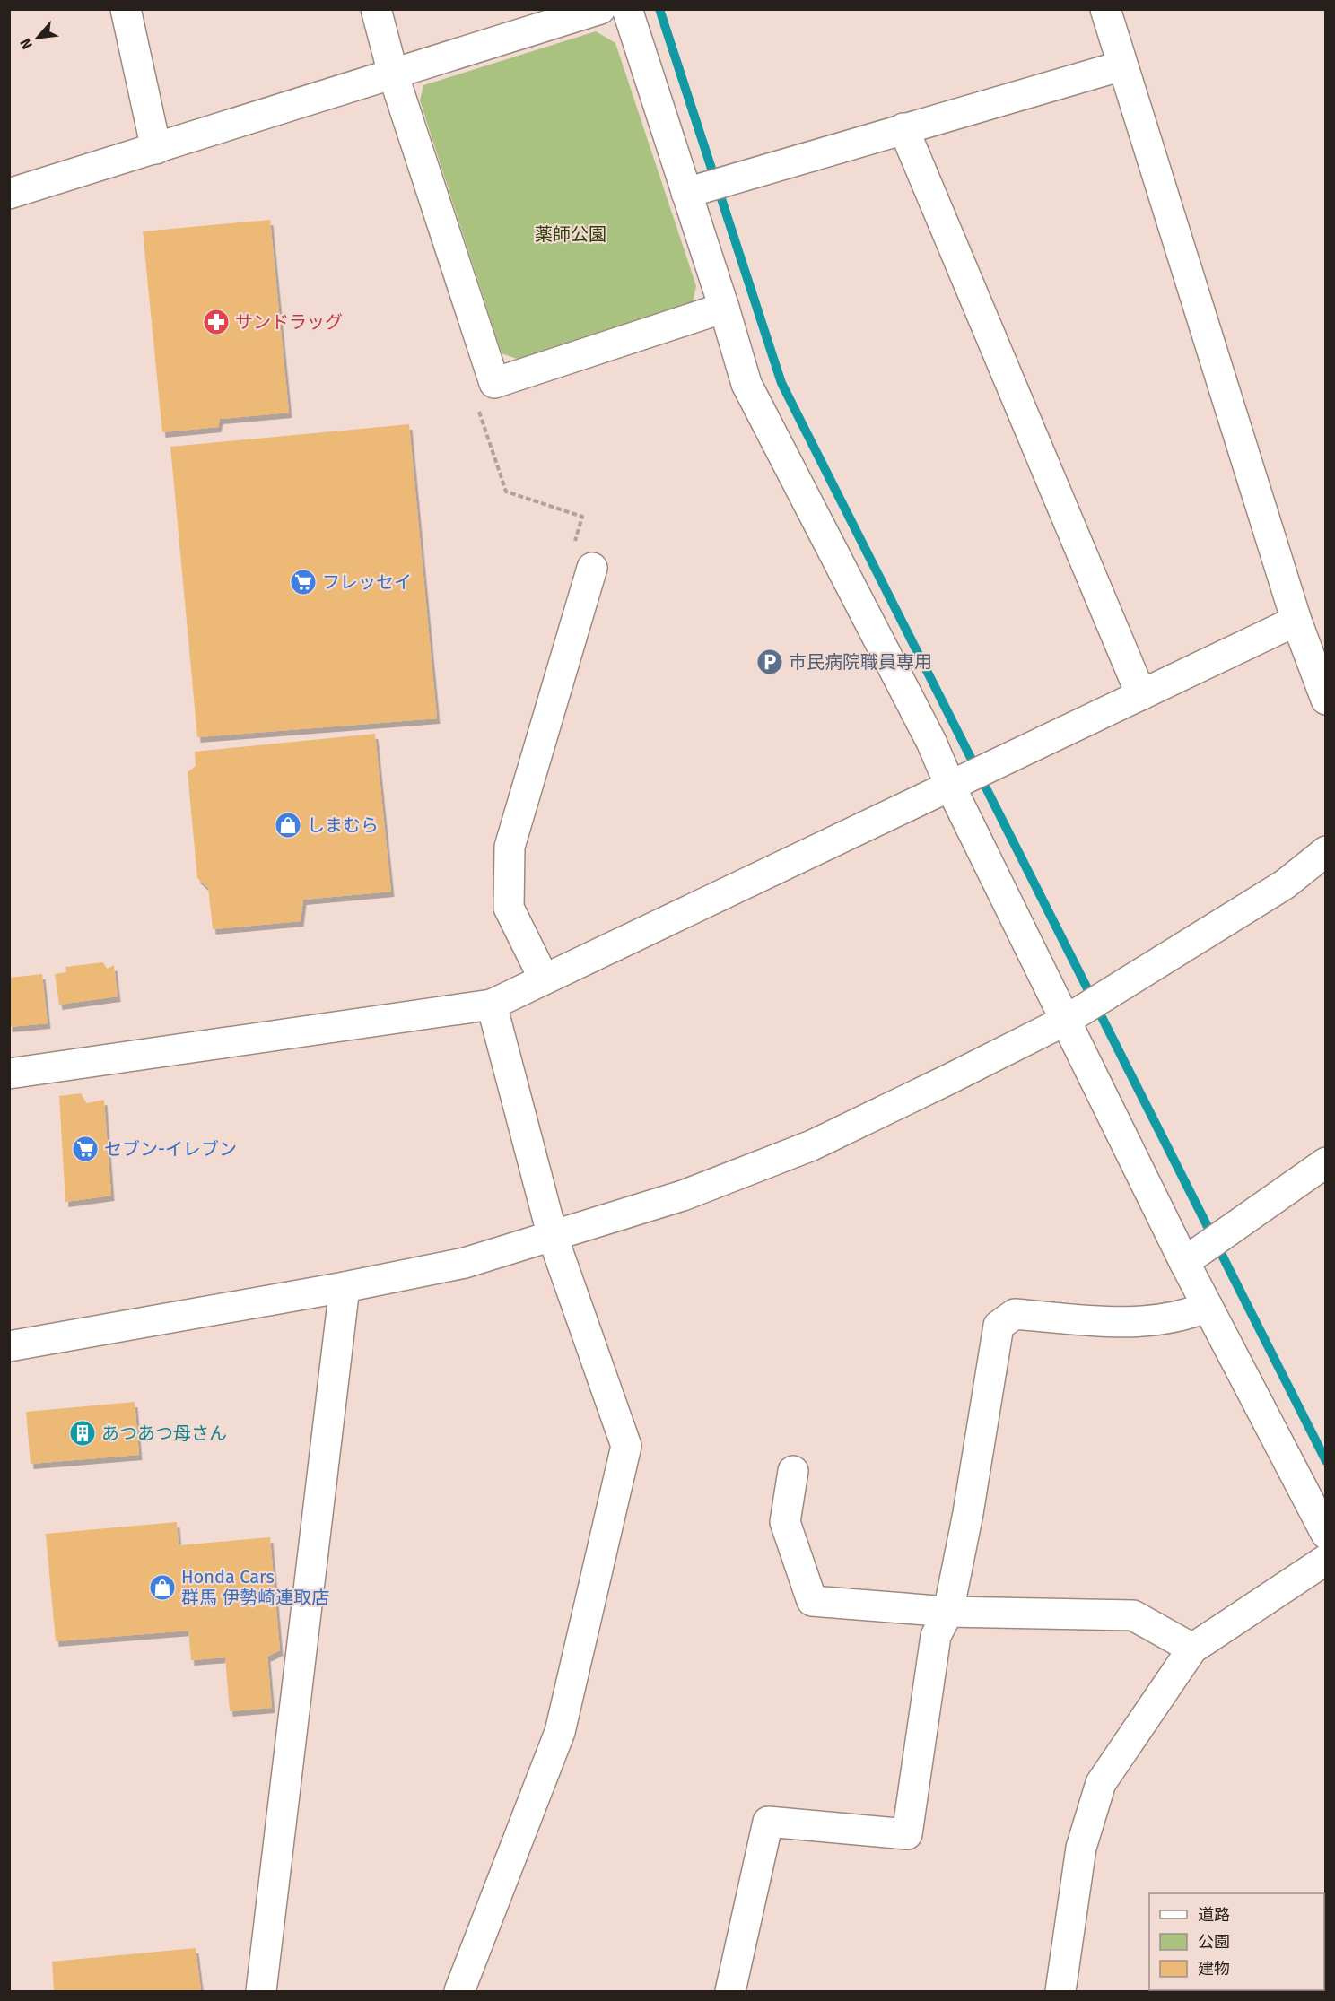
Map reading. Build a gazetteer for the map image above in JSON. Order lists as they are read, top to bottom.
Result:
{
  "parks": ["薬師公園"],
  "places": {
    "pharmacy": ["サンドラッグ"],
    "supermarket": ["フレッセイ", "セブン-イレブン"],
    "parking": ["市民病院職員専用"],
    "shop": ["しまむら", "Honda Cars 群馬 伊勢崎連取店"],
    "building": ["あつあつ母さん"]
  },
  "legend": ["道路", "公園", "建物"],
  "north": "bottom left"
}
